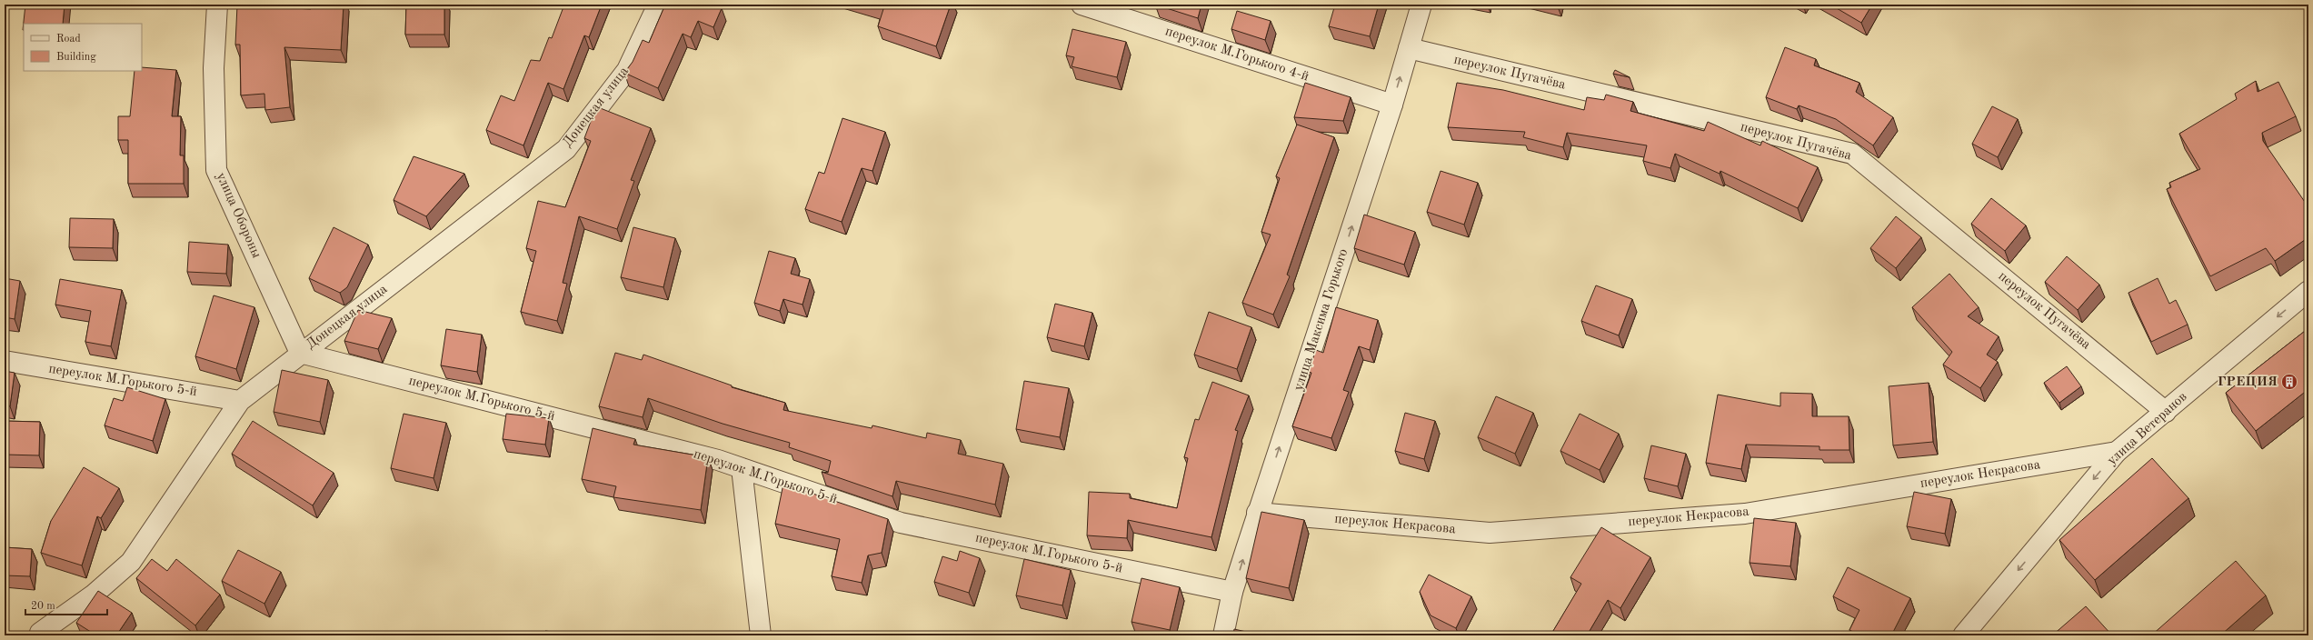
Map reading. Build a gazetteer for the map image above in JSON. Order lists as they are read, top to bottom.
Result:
{
  "streets": {
    "street": [
      "переулок М.Горького 4-й",
      "переулок Пугачёва",
      "Донецкая улица",
      "улица Обороны",
      "улица Максима Горького",
      "переулок М.Горького 5-й",
      "улица Ветеранов",
      "переулок Некрасова"
    ]
  },
  "crossings": [
    ["переулок М.Горького 4-й", "улица Максима Горького"],
    ["переулок Пугачёва", "улица Максима Горького"],
    ["переулок Пугачёва", "улица Ветеранов"],
    ["Донецкая улица", "улица Обороны"],
    ["Донецкая улица", "переулок М.Горького 5-й"],
    ["улица Обороны", "переулок М.Горького 5-й"],
    ["улица Максима Горького", "переулок М.Горького 5-й"],
    ["улица Максима Горького", "переулок Некрасова"],
    ["улица Ветеранов", "переулок Некрасова"]
  ],
  "one_way": ["улица Максима Горького", "улица Ветеранов"],
  "places": {
    "building": ["ГРЕЦИЯ"]
  },
  "legend": ["Road", "Building"],
  "scale_bar": "20 m"
}
